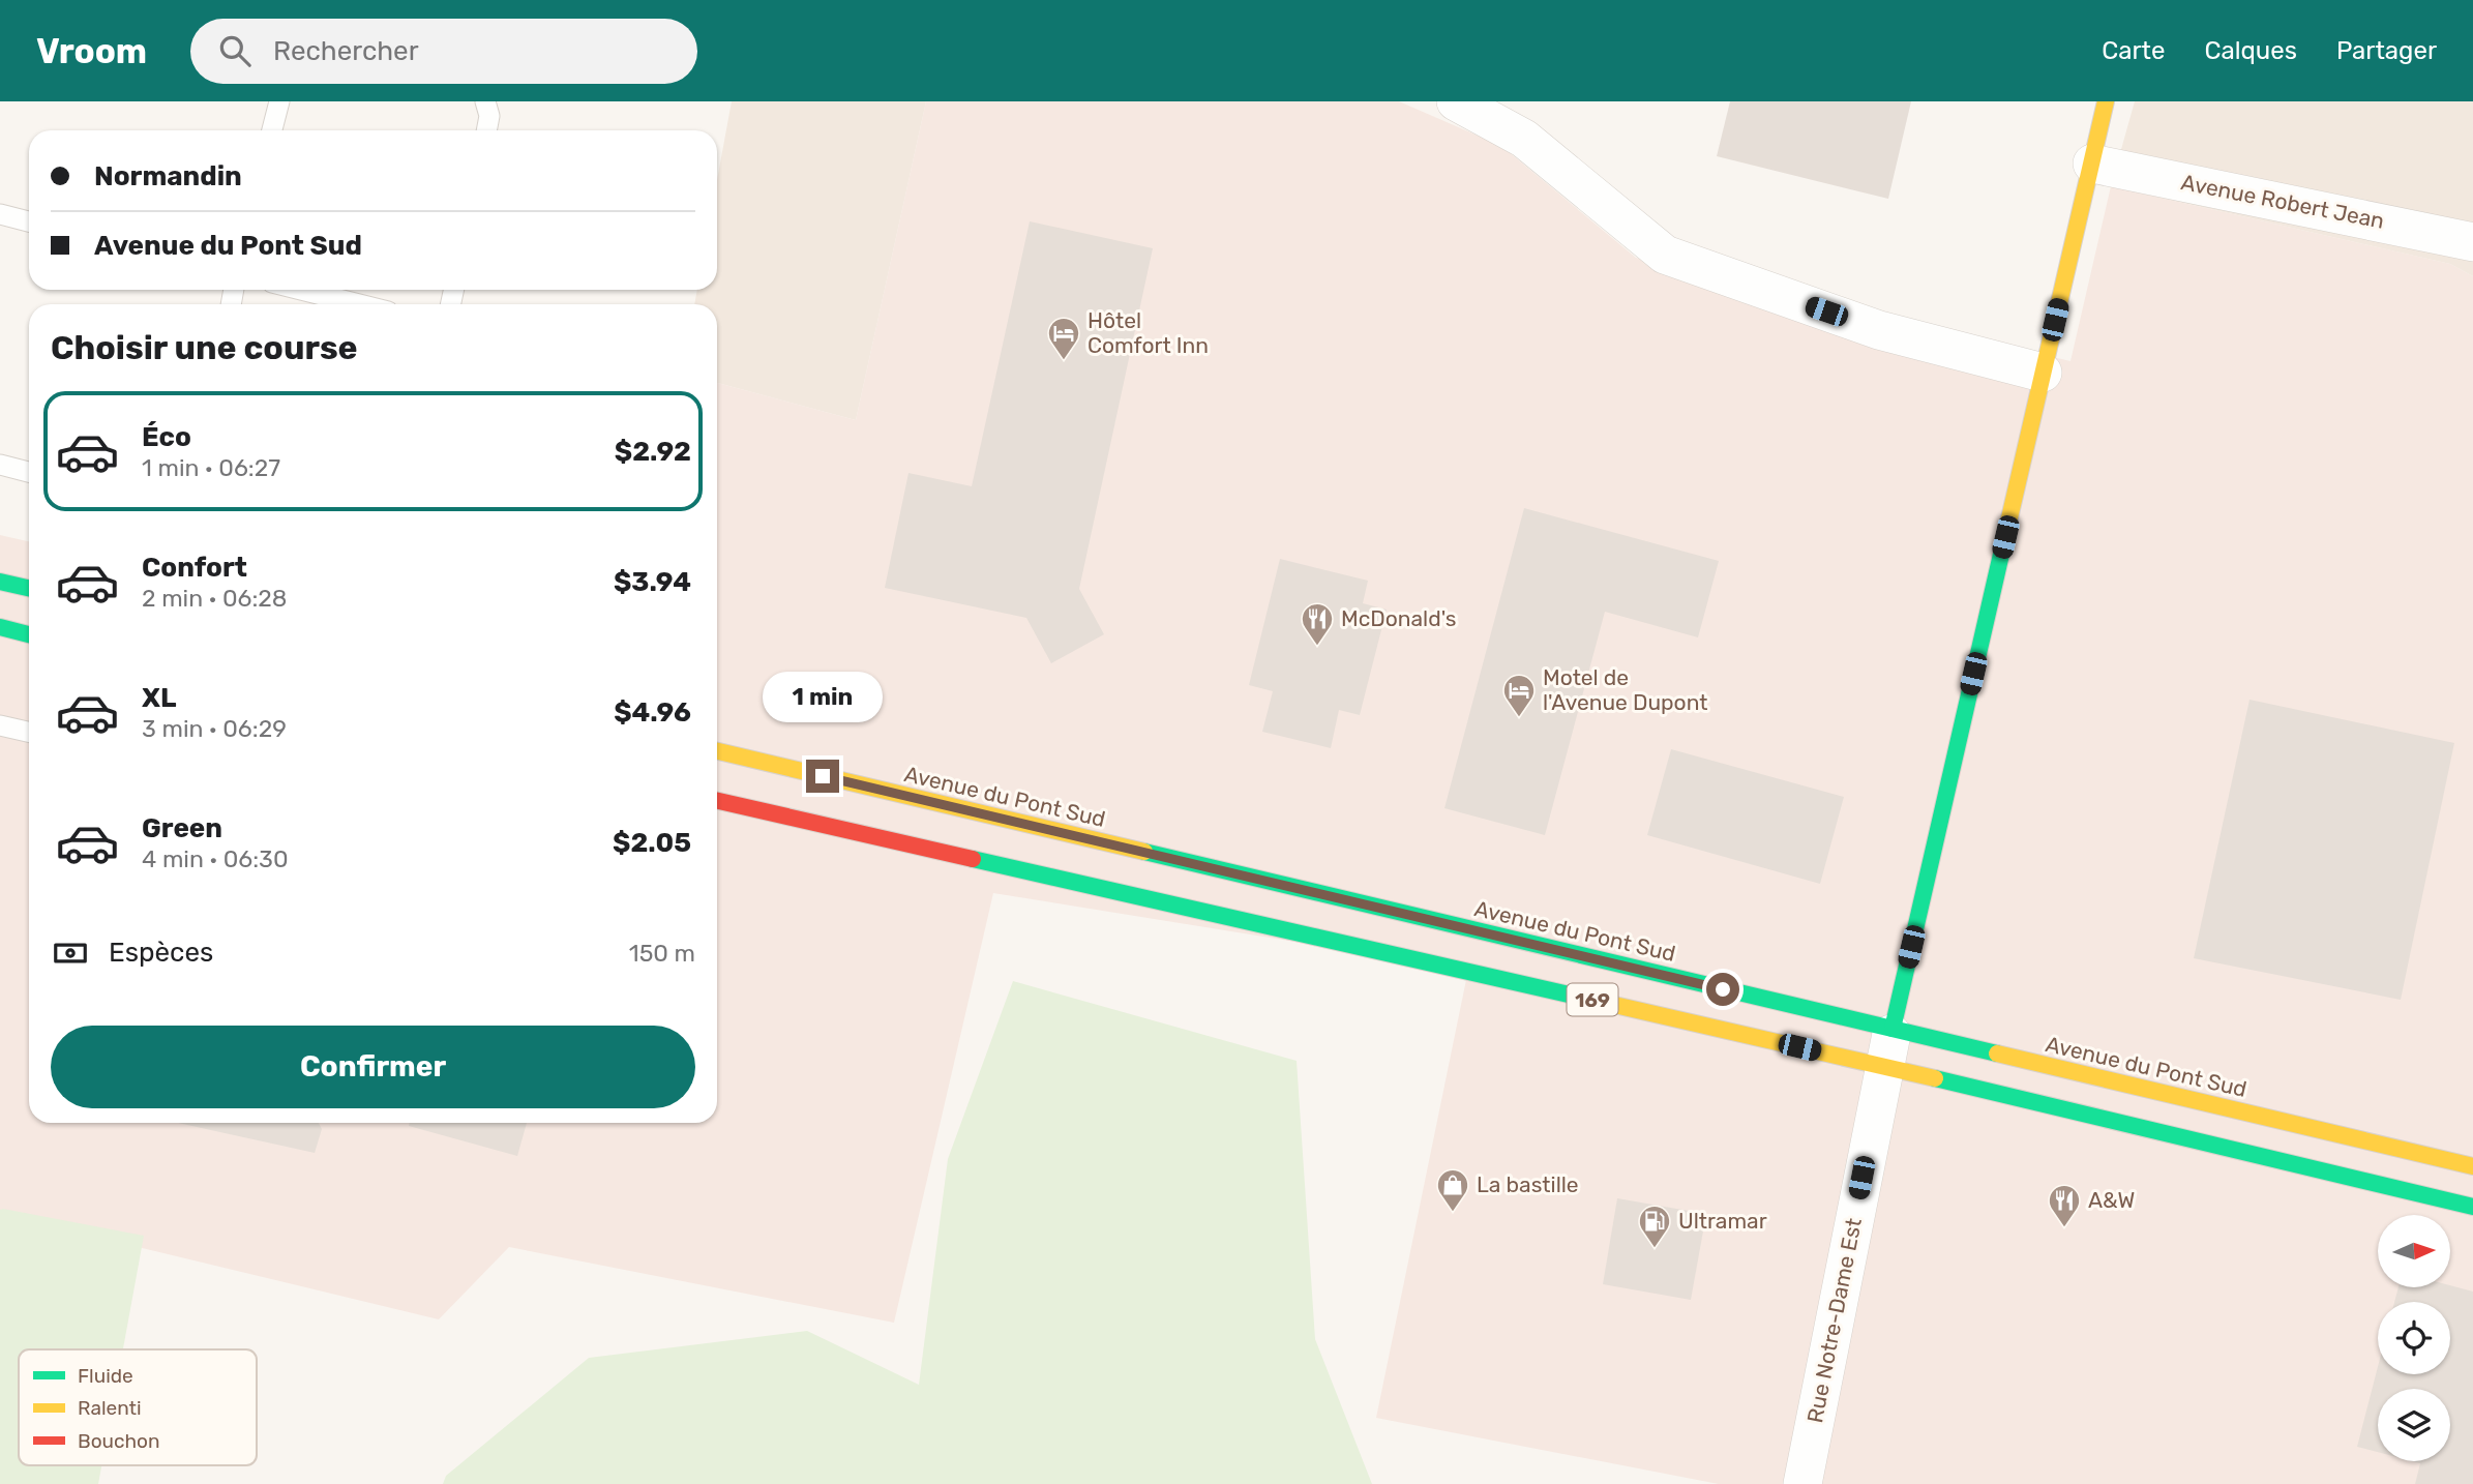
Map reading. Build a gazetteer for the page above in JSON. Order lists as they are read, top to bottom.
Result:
{
  "streets": {
    "main road": ["Avenue du Pont Sud", "169"],
    "street": ["Avenue Robert Jean", "Rue Notre-Dame Est"]
  },
  "crossings": [
    ["Avenue du Pont Sud", "Rue Notre-Dame Est"],
    ["169", "Rue Notre-Dame Est"]
  ],
  "places": {
    "hotel": ["Hôtel Comfort Inn", "Motel de l'Avenue Dupont"],
    "restaurant": ["McDonald's", "A&W"],
    "shop": ["La bastille"],
    "fuel station": ["Ultramar"]
  },
  "legend": ["Fluide", "Ralenti", "Bouchon"],
  "north": "right",
  "page": {
    "header": "Vroom",
    "search": "Rechercher",
    "nav": ["Carte", "Calques", "Partager"],
    "banner": ["Normandin", "Avenue du Pont Sud"],
    "heading": "Choisir une course",
    "list": [
      {
        "name": "Éco",
        "note": "1 min · 06:27",
        "value": "$2.92"
      },
      {
        "name": "Confort",
        "note": "2 min · 06:28",
        "value": "$3.94"
      },
      {
        "name": "XL",
        "note": "3 min · 06:29",
        "value": "$4.96"
      },
      {
        "name": "Green",
        "note": "4 min · 06:30",
        "value": "$2.05"
      }
    ],
    "bubble": "1 min",
    "pay": ["Espèces", "150 m"],
    "buttons": "Confirmer"
  }
}
